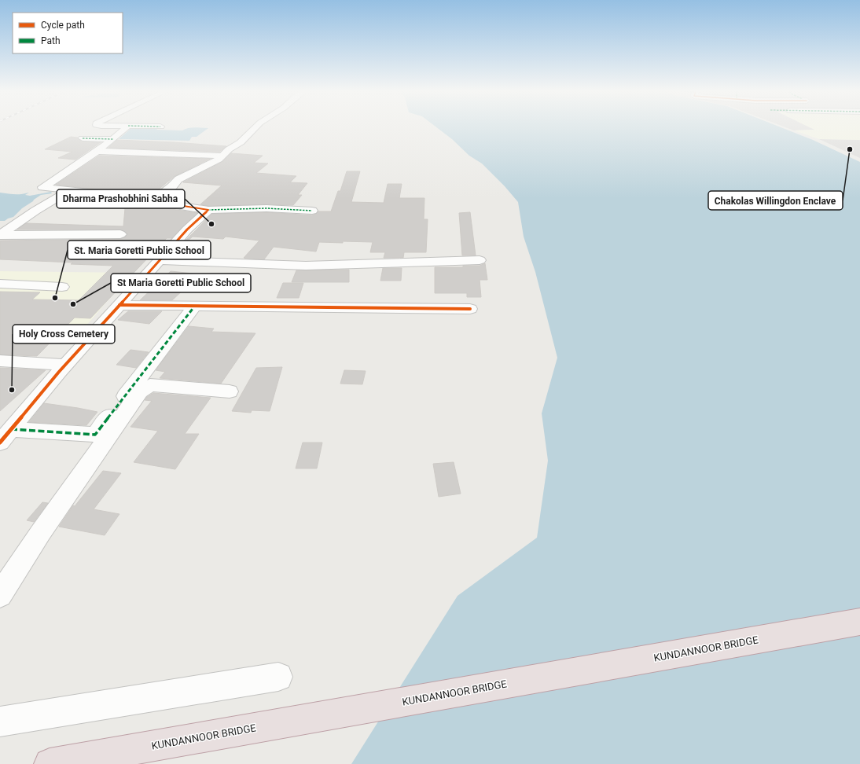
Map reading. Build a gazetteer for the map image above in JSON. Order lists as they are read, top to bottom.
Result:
{
  "streets": {
    "highway": ["KUNDANNOOR BRIDGE"]
  },
  "places": [
    "Chakolas Willingdon Enclave",
    "Dharma Prashobhini Sabha",
    "St. Maria Goretti Public School",
    "St Maria Goretti Public School",
    "Holy Cross Cemetery"
  ],
  "legend": ["Cycle path", "Path"]
}
